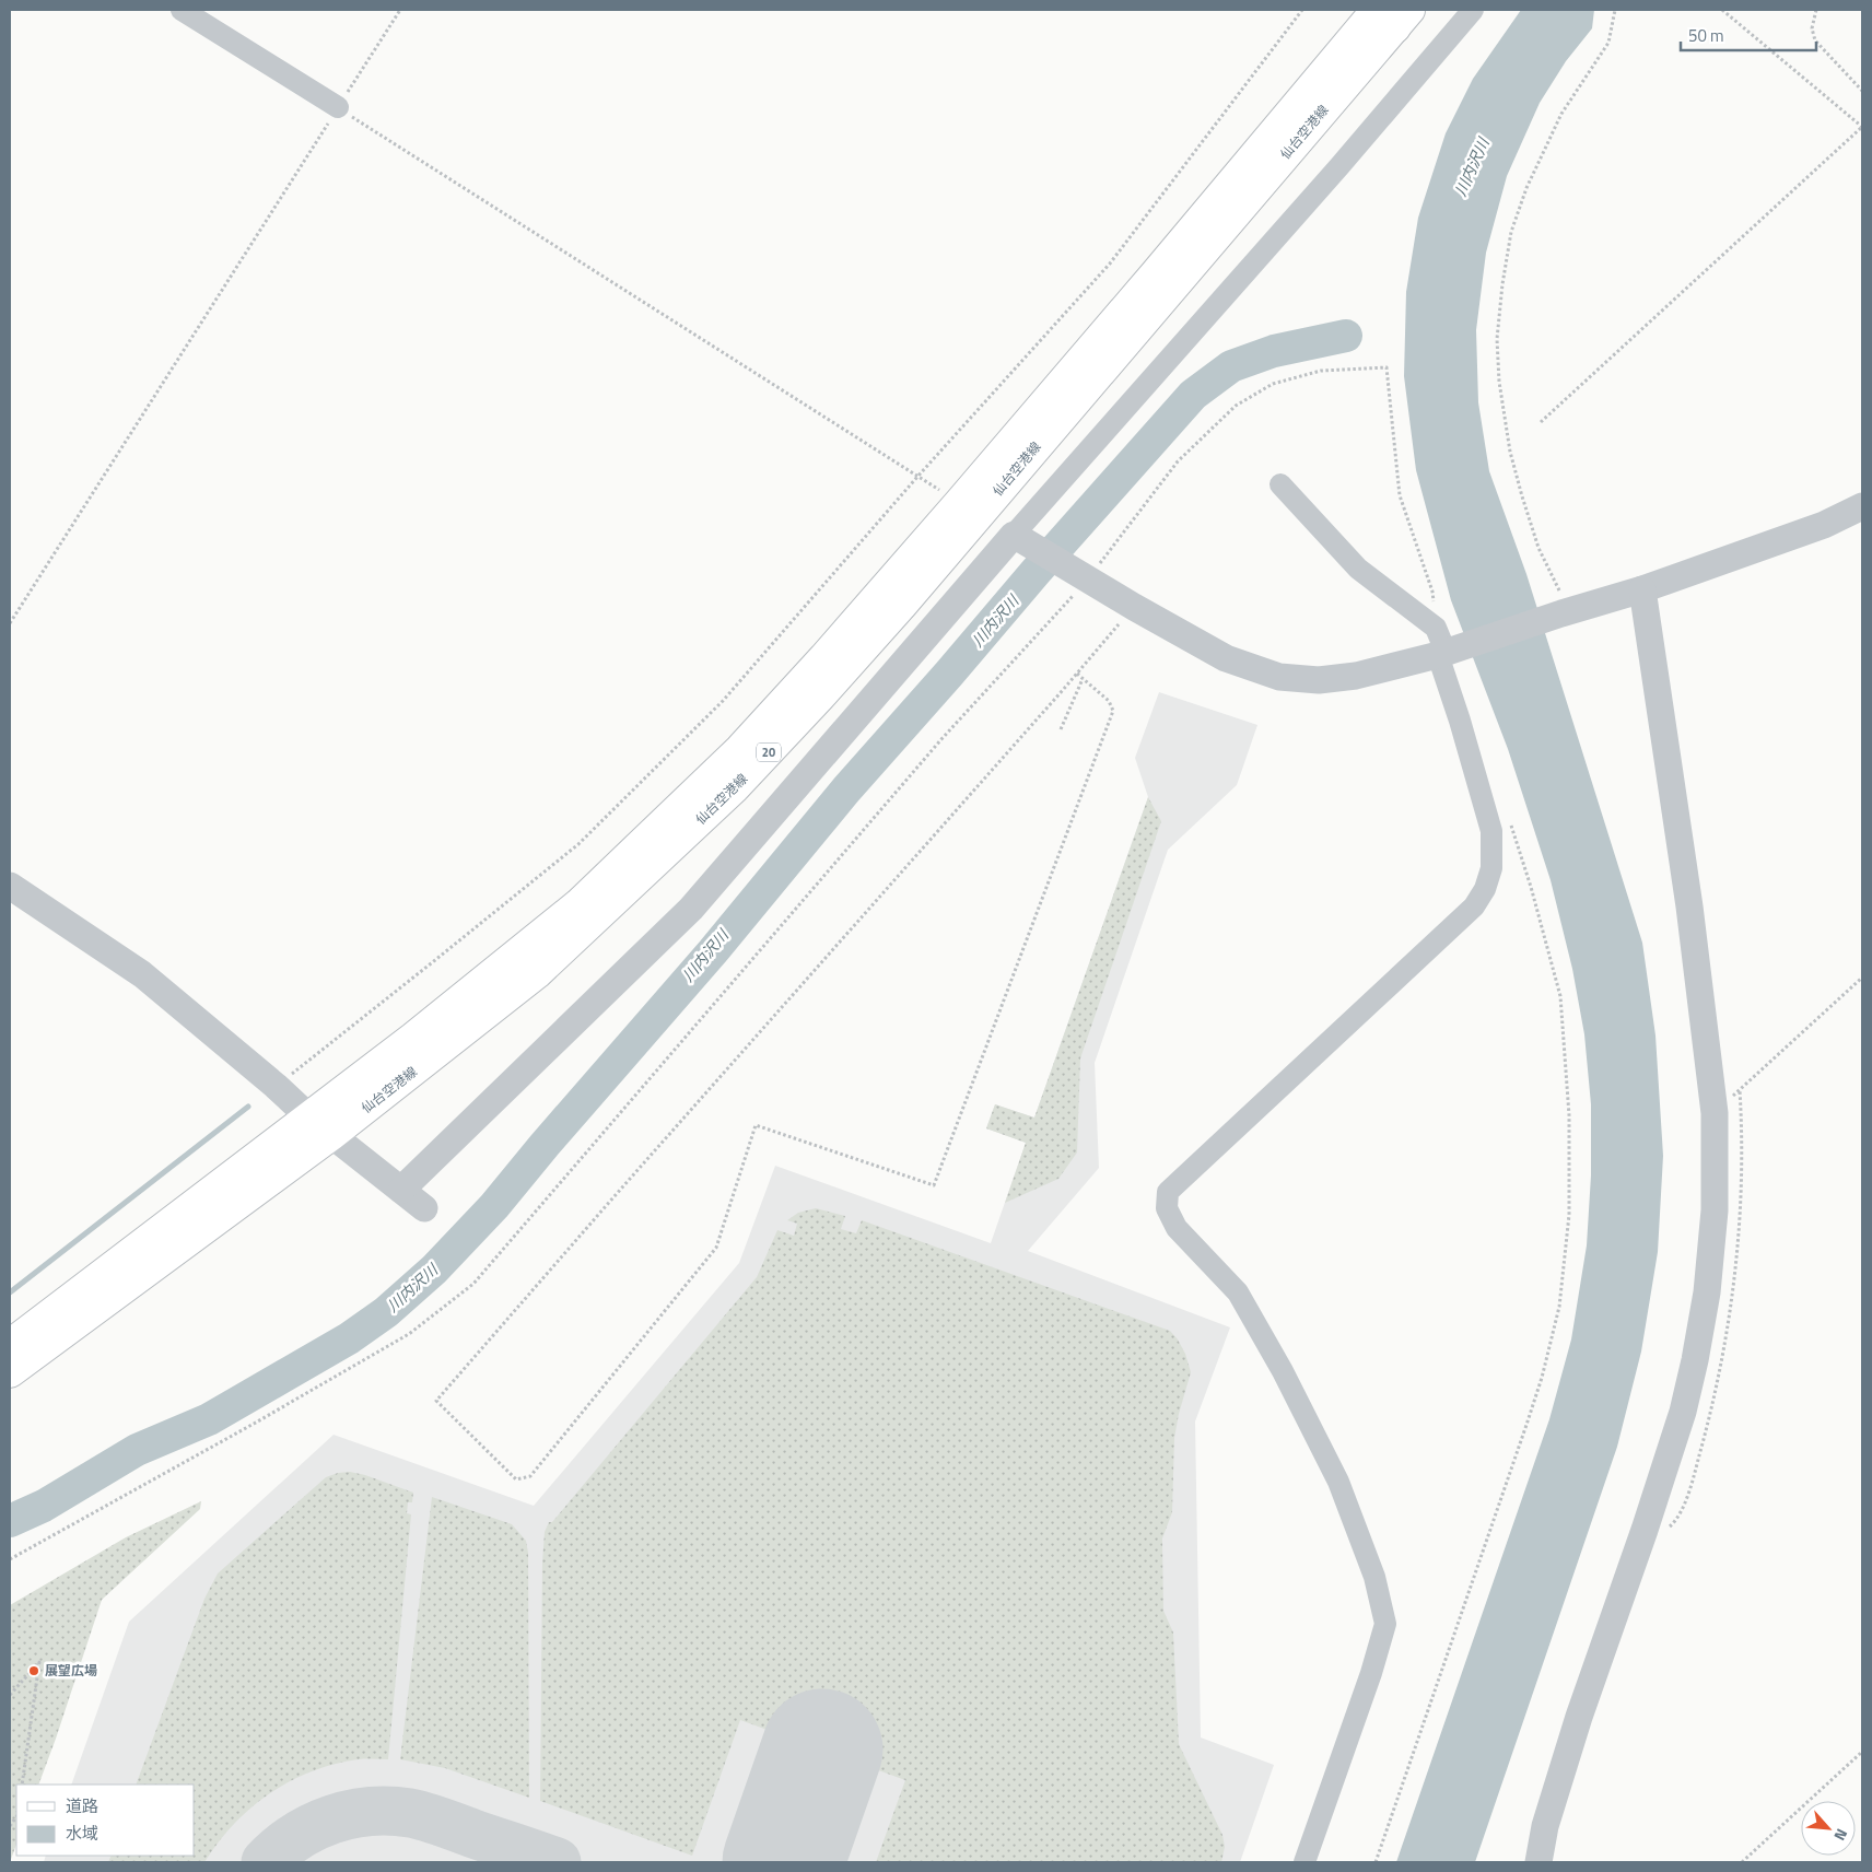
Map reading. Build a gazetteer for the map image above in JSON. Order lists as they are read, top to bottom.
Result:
{
  "streets": {
    "main road": ["仙台空港線", "20"]
  },
  "water": ["川内沢川"],
  "places": ["展望広場"],
  "legend": ["道路", "水域"],
  "scale_bar": "50 m",
  "north": "bottom right"
}
